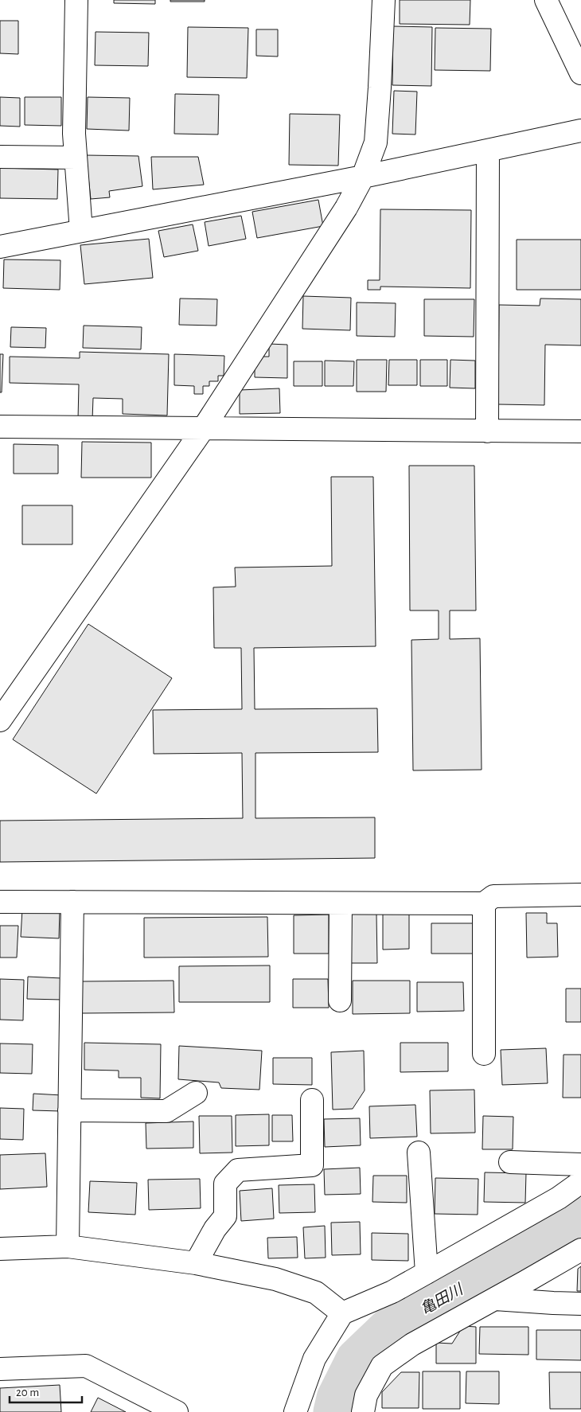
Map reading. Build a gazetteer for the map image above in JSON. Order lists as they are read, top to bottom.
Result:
{
  "water": ["亀田川"],
  "scale_bar": "20 m"
}
